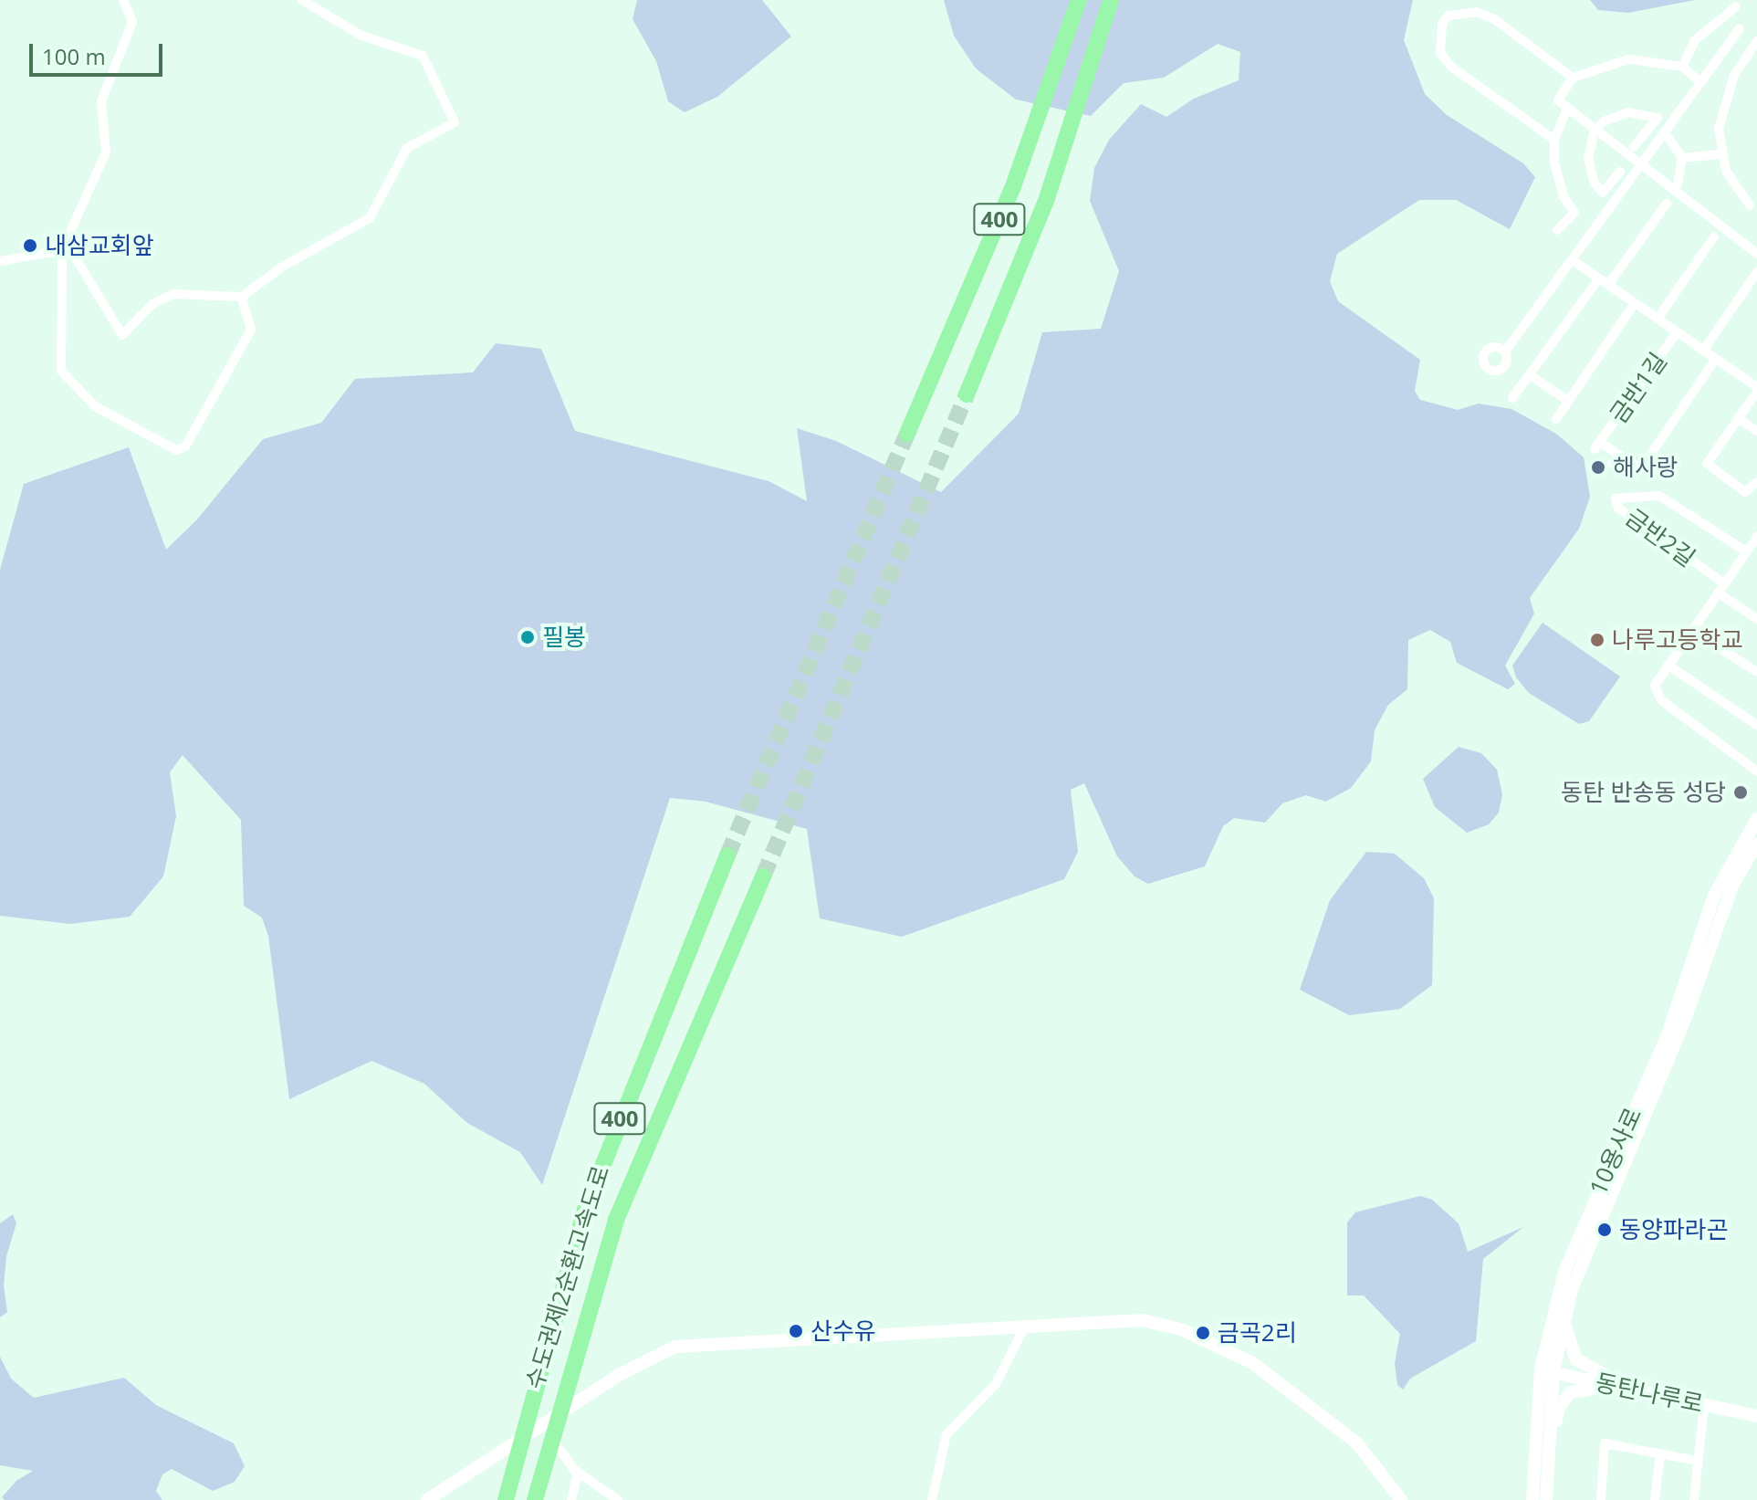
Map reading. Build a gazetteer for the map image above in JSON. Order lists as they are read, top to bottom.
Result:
{
  "streets": {
    "highway": ["400", "수도권제2순환고속도로"],
    "street": [
      "금반1길",
      "금반2길",
      "10용사로",
      "동탄나루로"
    ]
  },
  "crossings": [
    ["10용사로", "동탄나루로"]
  ],
  "places": [
    "내삼교회앞",
    "해사랑",
    "필봉",
    "나루고등학교",
    "동탄 반송동 성당",
    "동양파라곤",
    "산수유",
    "금곡2리"
  ],
  "scale_bar": "100 m"
}
